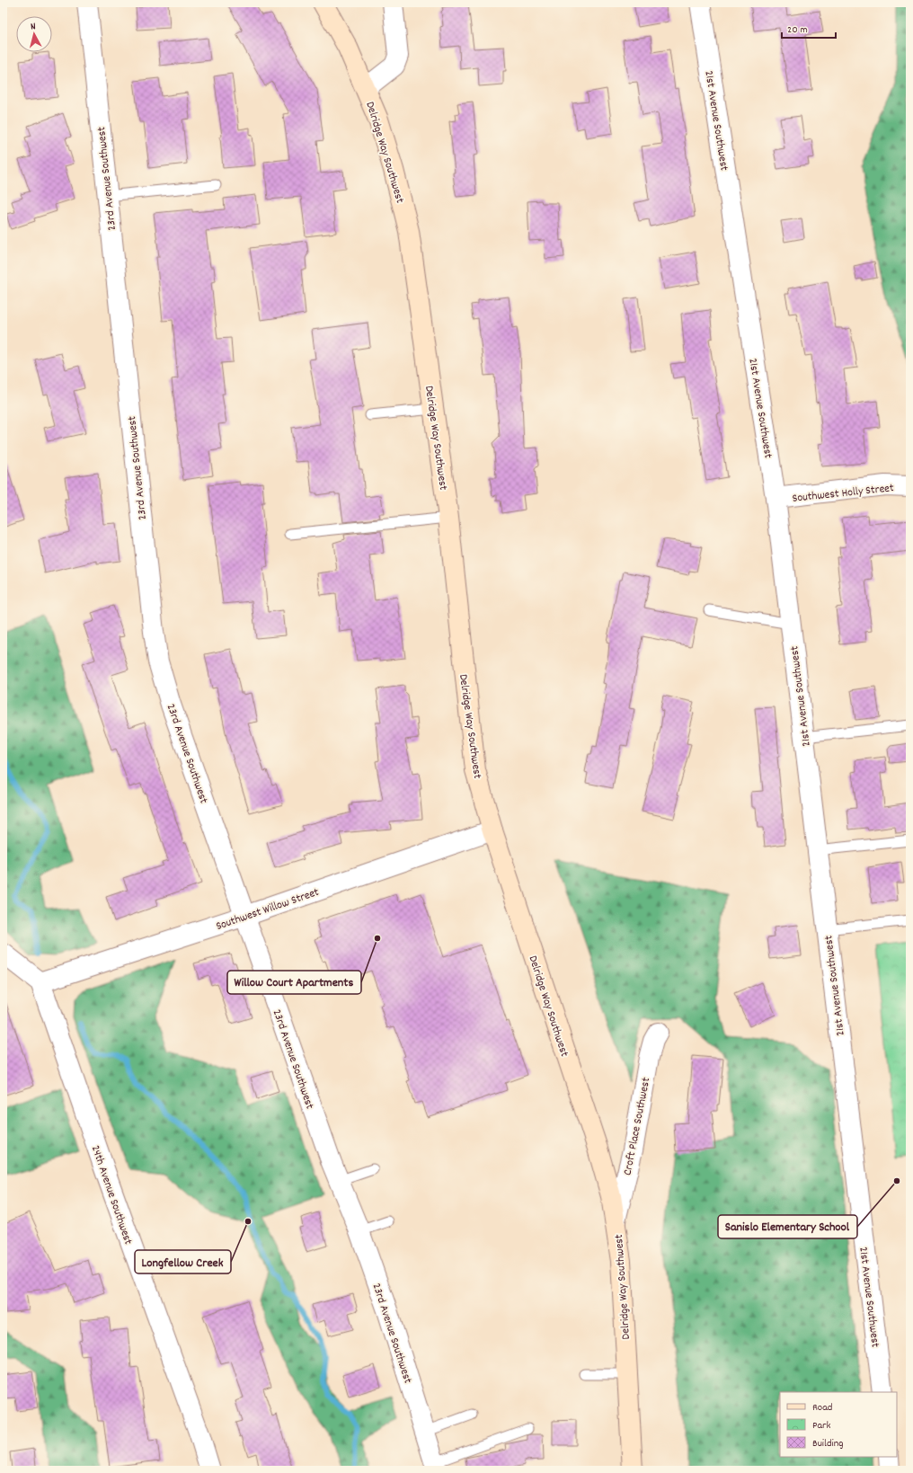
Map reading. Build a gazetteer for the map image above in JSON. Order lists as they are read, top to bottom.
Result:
{
  "streets": {
    "main road": ["Delridge Way Southwest"],
    "street": [
      "21st Avenue Southwest",
      "23rd Avenue Southwest",
      "Southwest Holly Street",
      "Southwest Willow Street",
      "Croft Place Southwest",
      "24th Avenue Southwest"
    ]
  },
  "crossings": [
    ["21st Avenue Southwest", "Southwest Holly Street"],
    ["Delridge Way Southwest", "Southwest Willow Street"],
    ["Delridge Way Southwest", "Croft Place Southwest"],
    ["23rd Avenue Southwest", "Southwest Willow Street"],
    ["Southwest Willow Street", "24th Avenue Southwest"]
  ],
  "places": ["Willow Court Apartments", "Sanislo Elementary School", "Longfellow Creek"],
  "legend": ["Road", "Park", "Building"],
  "scale_bar": "20 m",
  "north": "top"
}
